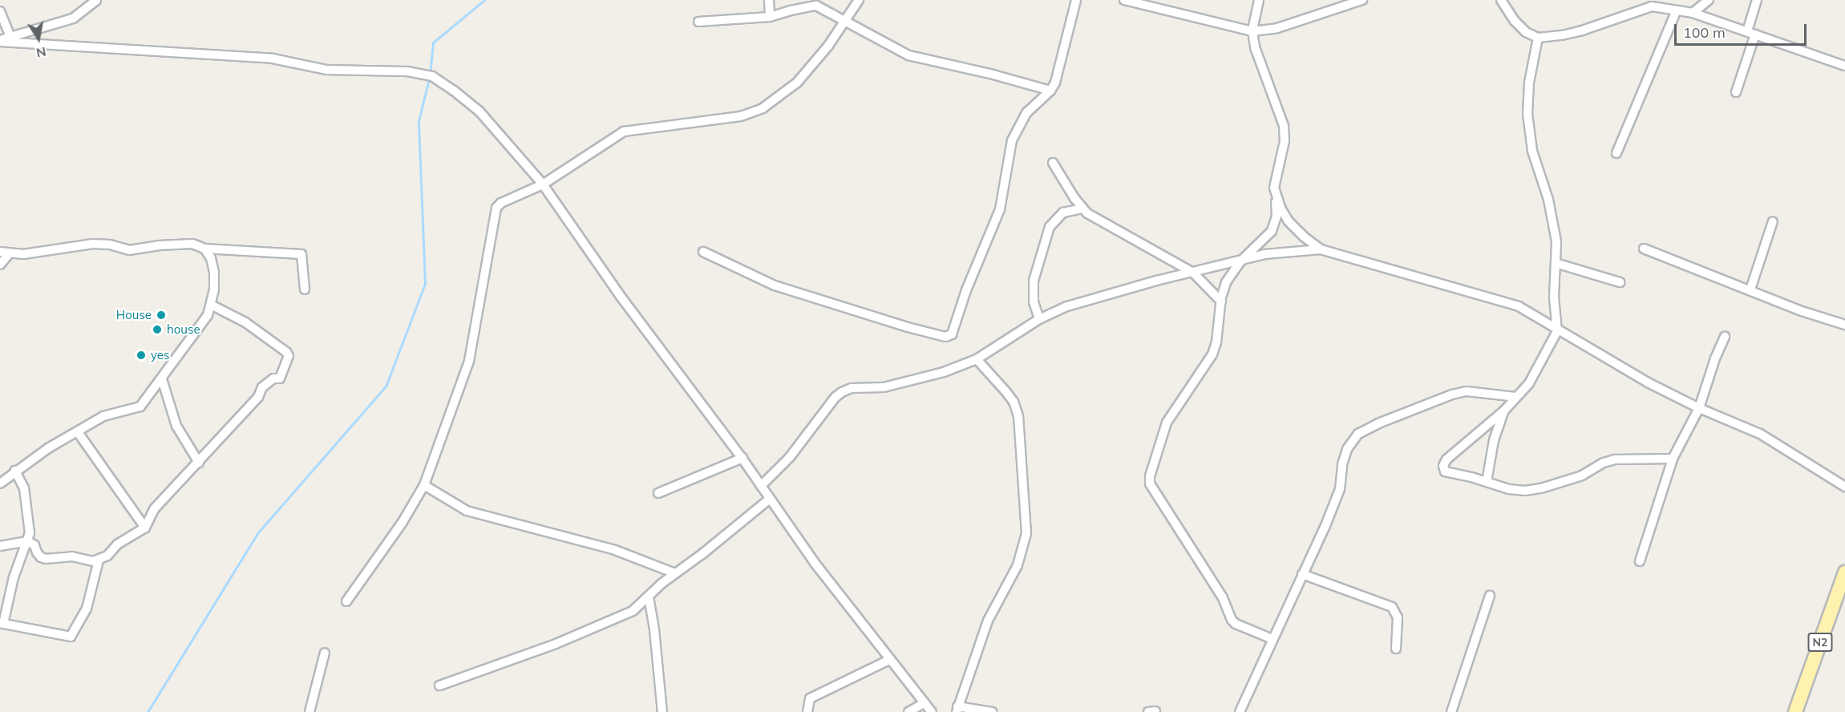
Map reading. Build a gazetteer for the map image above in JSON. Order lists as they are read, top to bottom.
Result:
{
  "streets": {
    "main road": ["N2"]
  },
  "places": ["House", "house", "yes"],
  "scale_bar": "100 m",
  "north": "bottom"
}
